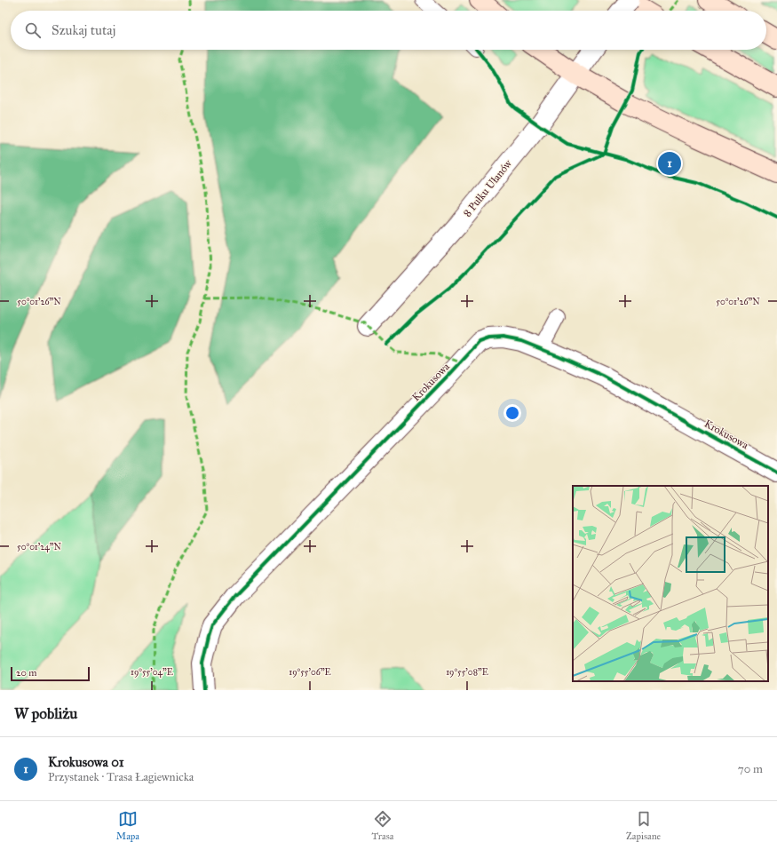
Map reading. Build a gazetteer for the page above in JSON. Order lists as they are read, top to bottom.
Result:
{
  "streets": {
    "street": ["8 Pułku Ułanów", "Krokusowa"]
  },
  "scale_bar": "20 m",
  "page": {
    "search": "Szukaj tutaj",
    "pins": "1",
    "scale": "20 m",
    "heading": "W pobliżu",
    "list": [
      {
        "mark": "1",
        "name": "Krokusowa 01",
        "note": "Przystanek · Trasa Łagiewnicka",
        "value": "70 m"
      }
    ],
    "nav": ["Mapa", "Trasa", "Zapisane"]
  },
  "coordinates": [
    "50°01'26\"N",
    "50°01'24\"N",
    "19°55'04\"E",
    "19°55'06\"E",
    "19°55'08\"E"
  ]
}
